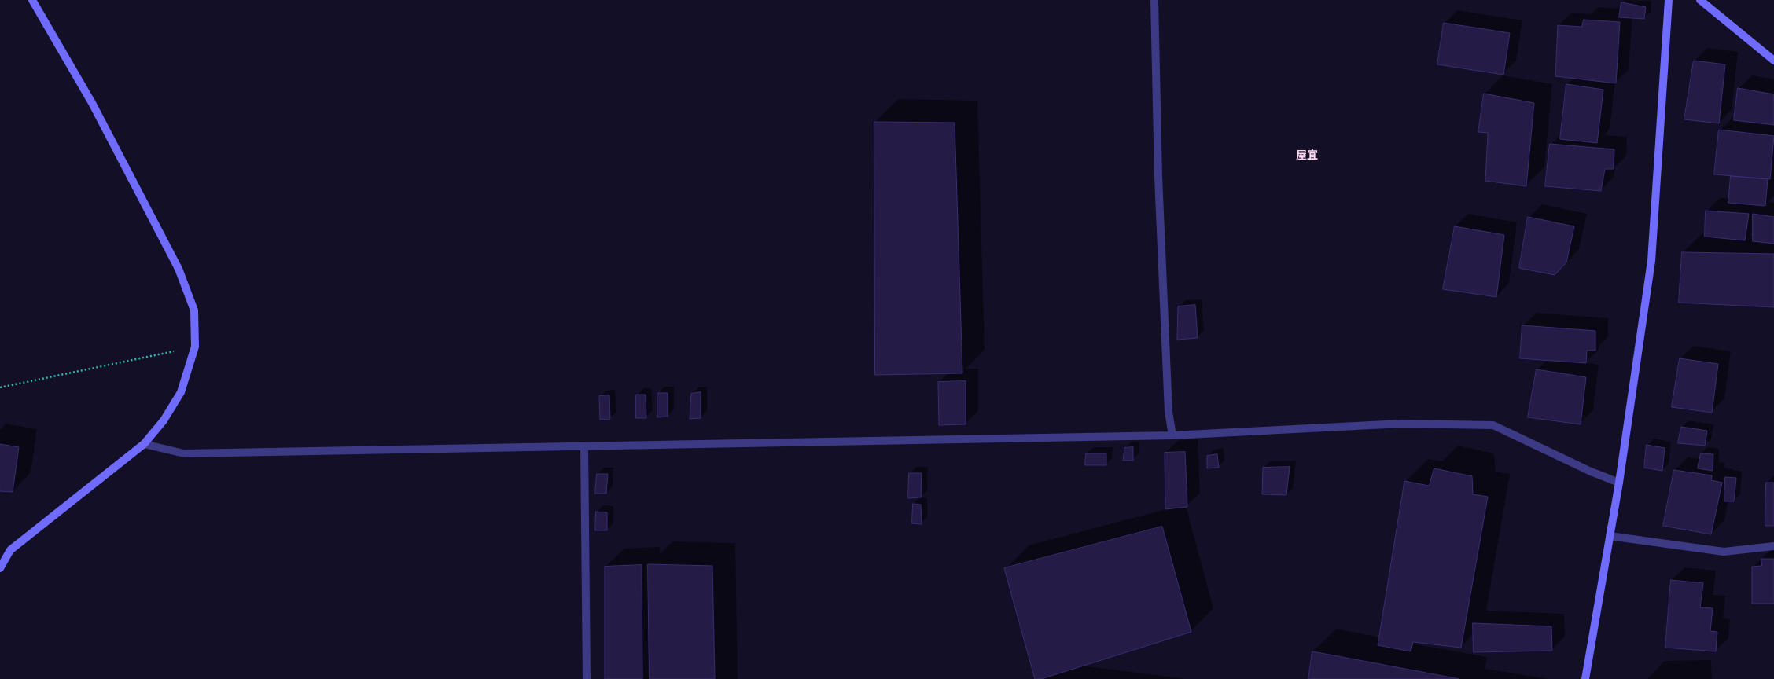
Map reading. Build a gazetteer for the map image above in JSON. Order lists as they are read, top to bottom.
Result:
{
  "districts": ["屋宜"]
}
